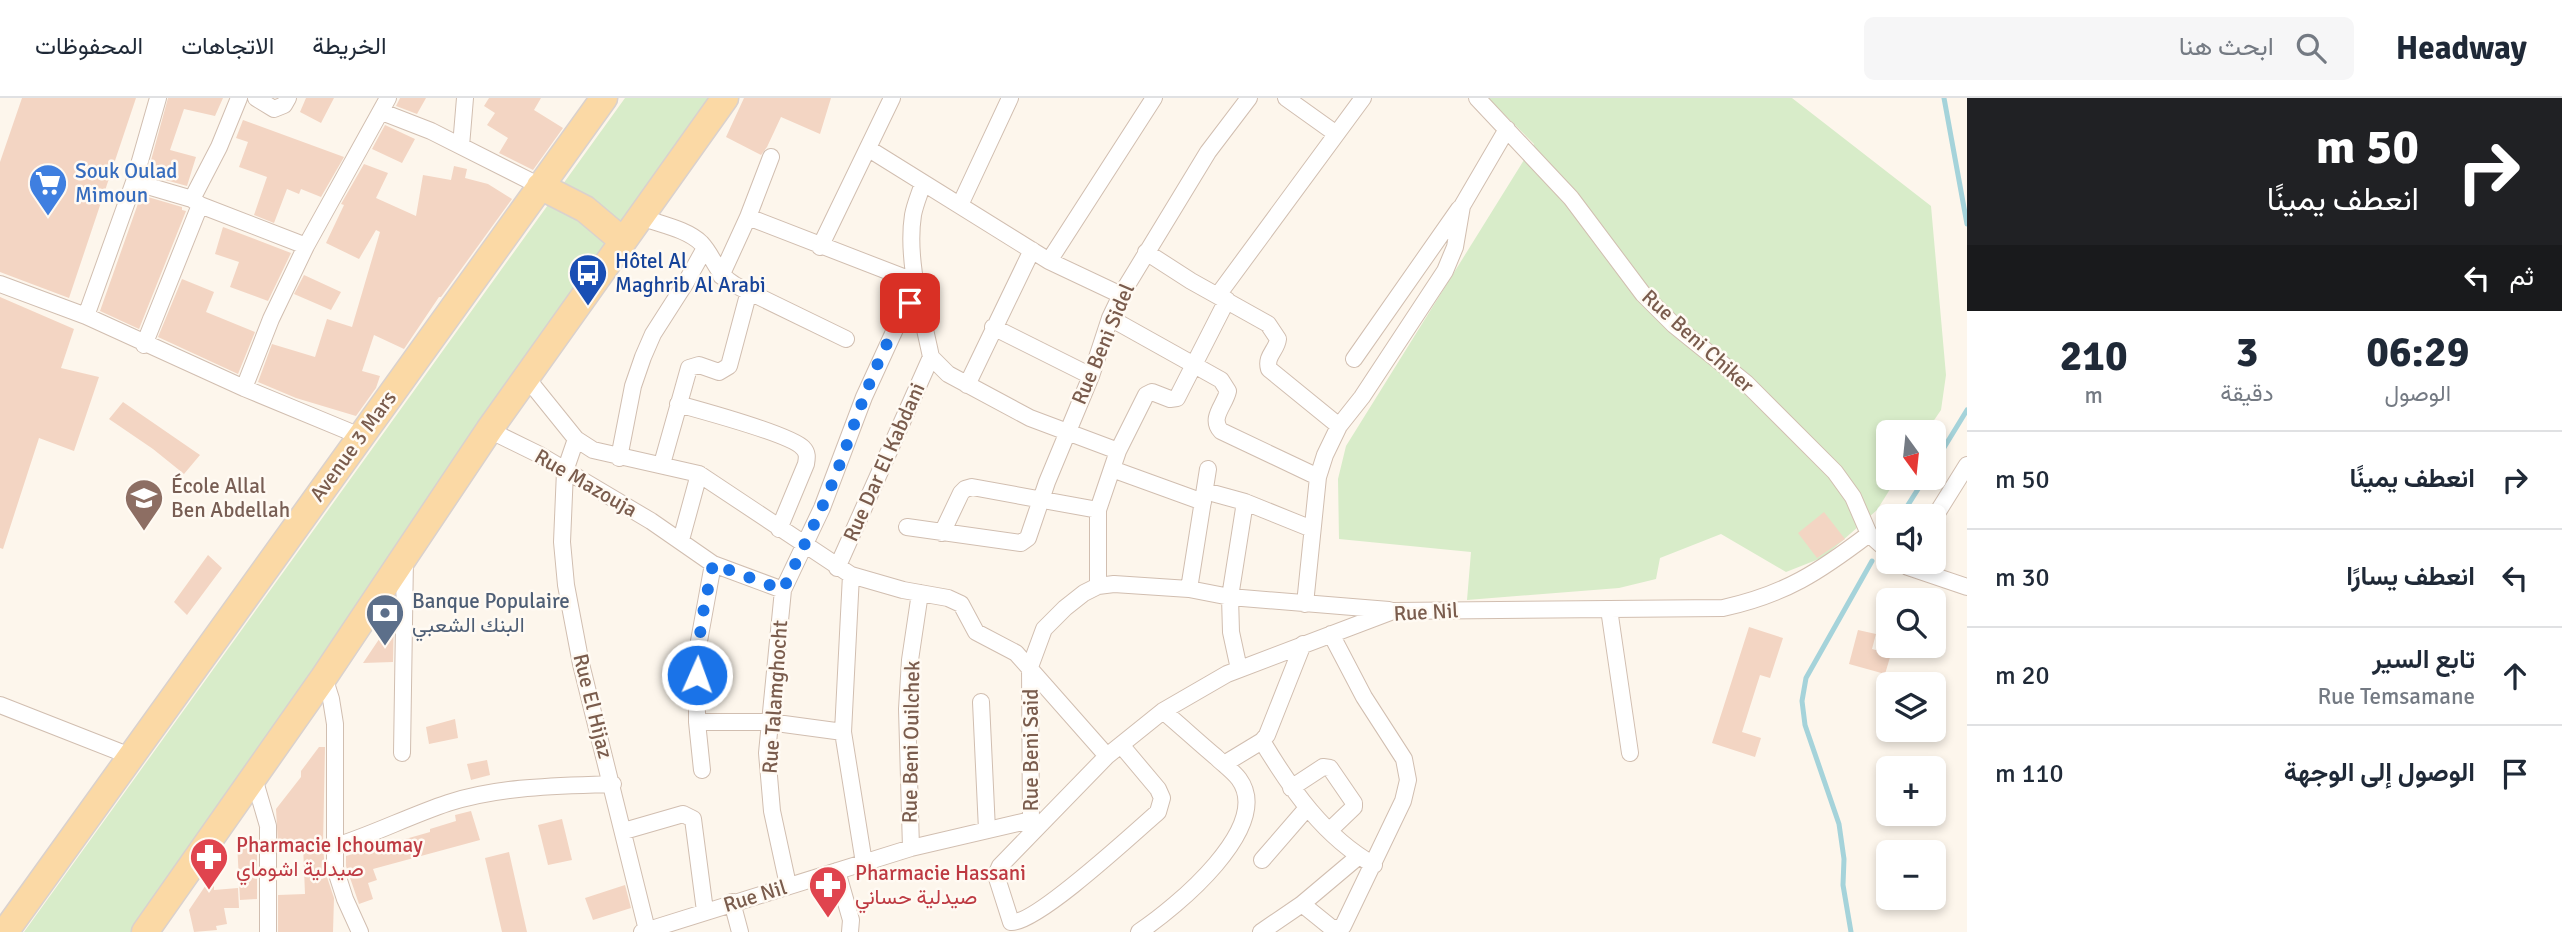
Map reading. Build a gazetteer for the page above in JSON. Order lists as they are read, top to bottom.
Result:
{
  "streets": {
    "main road": ["Avenue 3 Mars"],
    "street": [
      "Rue Beni Chiker",
      "Rue Beni Sidel",
      "Rue Dar El Kabdani",
      "Rue Mazouja",
      "Rue Nil",
      "Rue Talamghocht",
      "Rue El Hijaz",
      "Rue Beni Ouilchek",
      "Rue Beni Said"
    ]
  },
  "crossings": [
    ["Rue Beni Chiker", "Rue Nil"],
    ["Rue Mazouja", "Rue Talamghocht"],
    ["Rue Mazouja", "Rue El Hijaz"],
    ["Rue Nil", "Rue Talamghocht"],
    ["Rue Nil", "Rue El Hijaz"],
    ["Rue Nil", "Rue Beni Ouilchek"],
    ["Rue Nil", "Rue Beni Said"]
  ],
  "places": {
    "supermarket": ["Souk Oulad Mimoun"],
    "bus stop": ["Hôtel Al Maghrib Al Arabi"],
    "school or university": ["École Allal Ben Abdellah"],
    "bank": ["Banque Populaire البنك الشعبي"],
    "pharmacy": ["Pharmacie Ichoumay صيدلية اشوماي", "Pharmacie Hassani صيدلية حساني"]
  },
  "north": "bottom",
  "page": {
    "header": "Headway",
    "search": "ابحث هنا",
    "nav": ["الخريطة", "الاتجاهات", "المحفوظات"],
    "turn": ["50 m", "انعطف يمينًا"],
    "then": "ثم",
    "eta": [
      "06:29",
      "الوصول",
      "3",
      "دقيقة",
      "210",
      "m"
    ],
    "map_buttons": ["+", "−"],
    "list": [
      {
        "name": "انعطف يمينًا",
        "value": "50 m"
      },
      {
        "name": "انعطف يسارًا",
        "value": "30 m"
      },
      {
        "name": "تابع السير",
        "note": "Rue Temsamane",
        "value": "20 m"
      },
      {
        "name": "الوصول إلى الوجهة",
        "value": "110 m"
      }
    ]
  }
}
